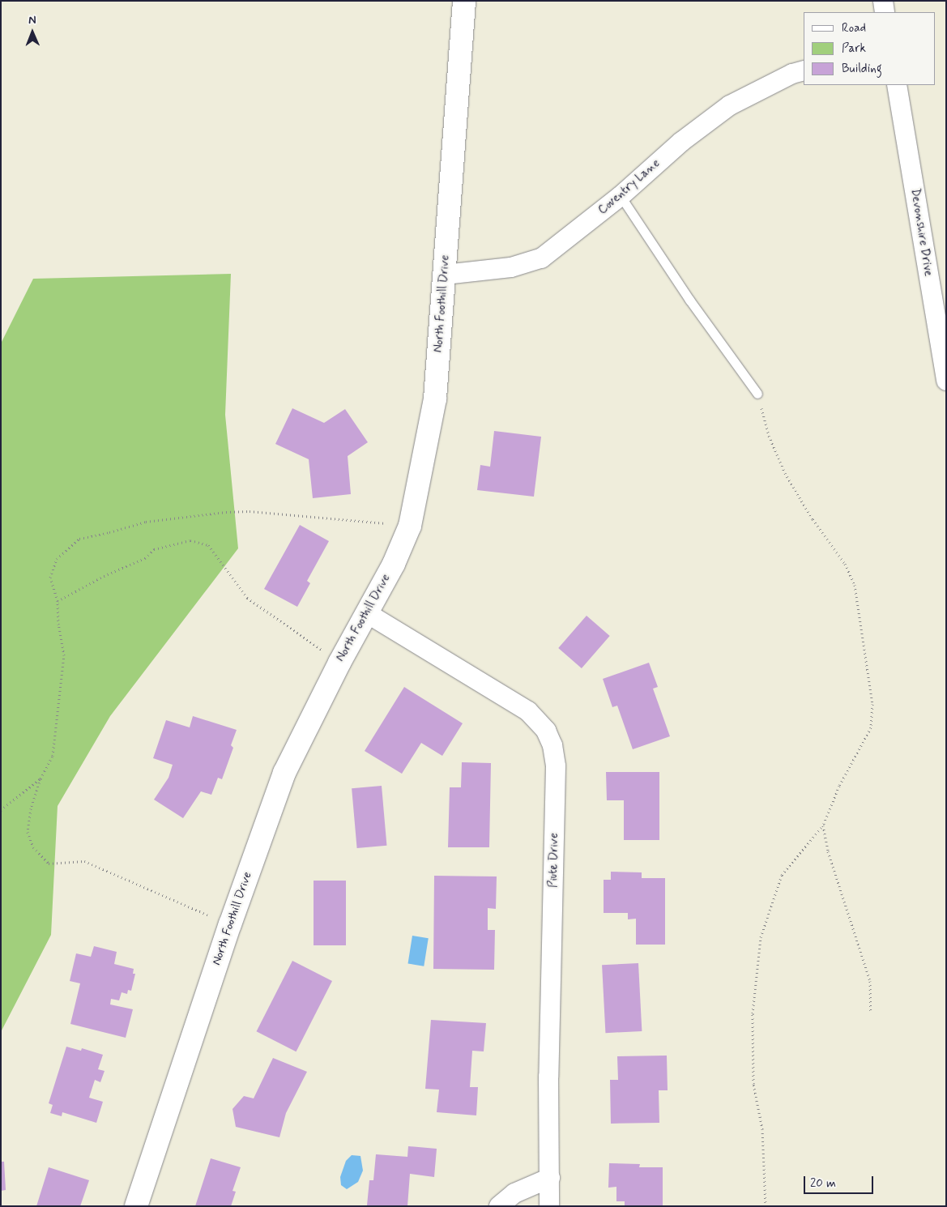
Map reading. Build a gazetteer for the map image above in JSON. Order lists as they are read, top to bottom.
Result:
{
  "streets": {
    "street": [
      "Coventry Lane",
      "Devonshire Drive",
      "North Foothill Drive",
      "Piute Drive"
    ]
  },
  "crossings": [
    ["Coventry Lane", "North Foothill Drive"],
    ["North Foothill Drive", "Piute Drive"]
  ],
  "legend": ["Road", "Park", "Building"],
  "scale_bar": "20 m",
  "north": "top"
}
